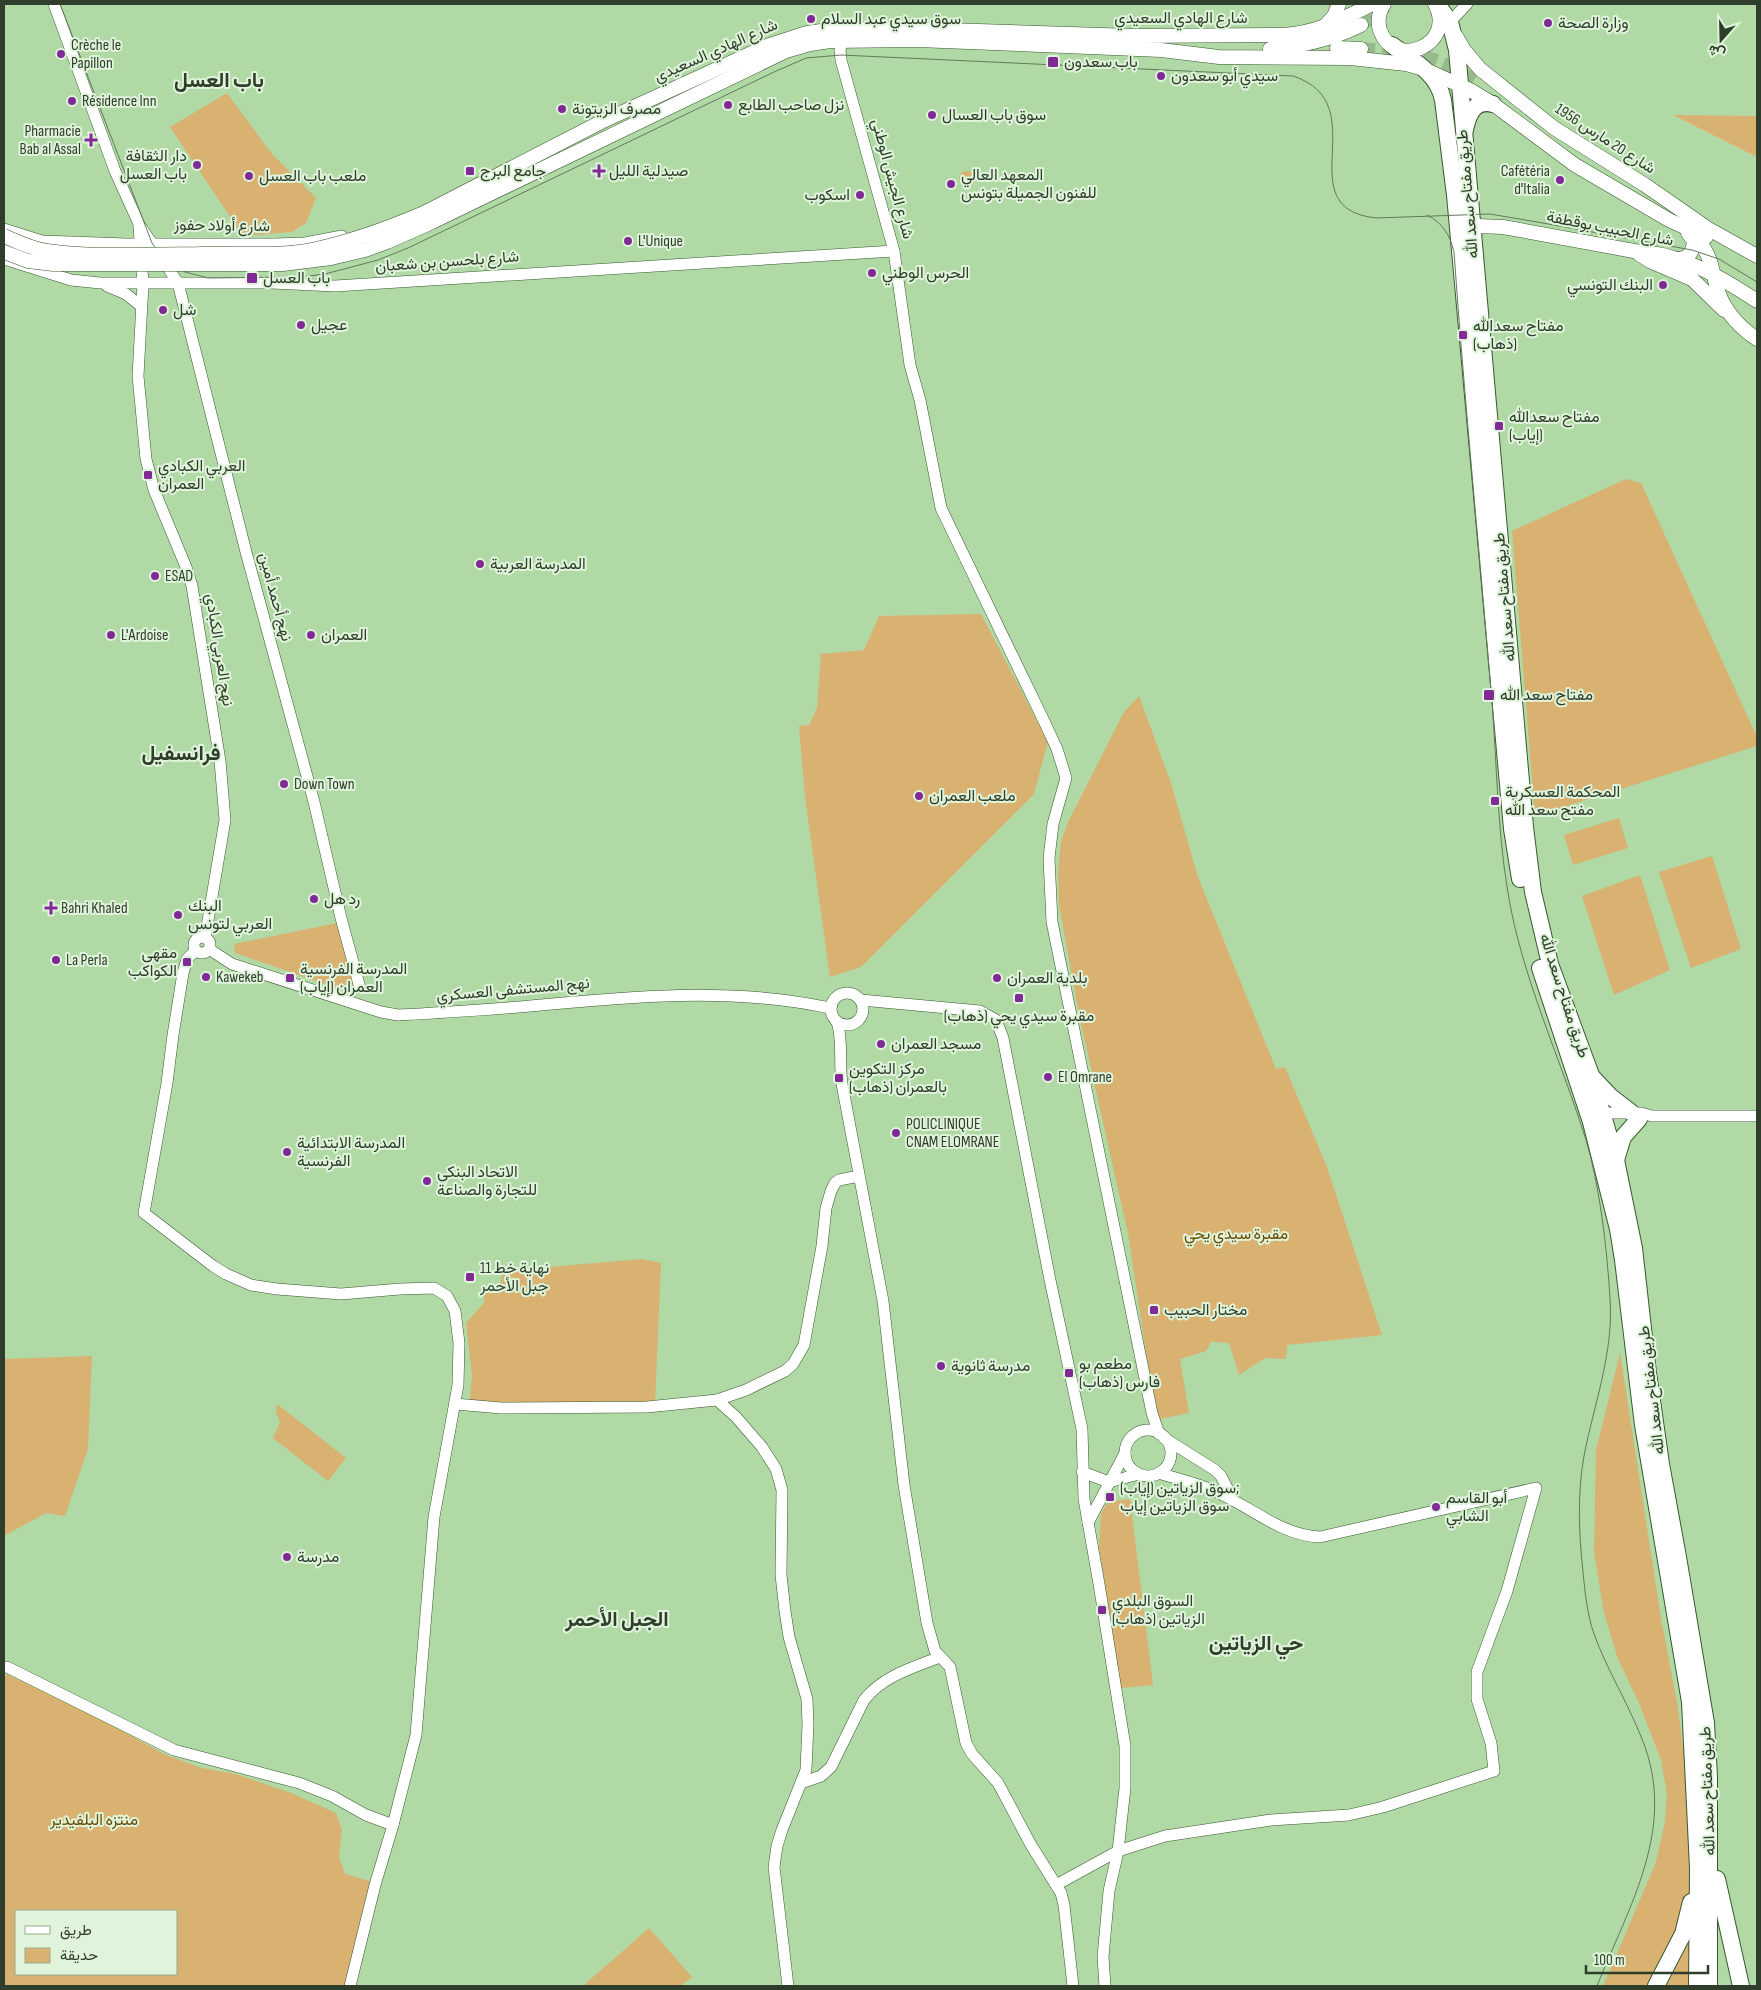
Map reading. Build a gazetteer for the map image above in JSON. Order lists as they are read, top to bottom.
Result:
{
  "streets": {
    "highway": ["طريق مفتاح سعد الله"],
    "main road": [
      "شارع الهادي السعيدي",
      "شارع 20 مارس 1956",
      "شارع أولاد حفوز",
      "شارع الحبيب بوقطفة"
    ],
    "street": [
      "شارع الجيش الوطني",
      "شارع بلحسن بن شعبان",
      "نهج أحمد أمين",
      "نهج العربي الكبادي",
      "نهج المستشفى العسكري"
    ]
  },
  "crossings": [
    ["شارع الهادي السعيدي", "شارع 20 مارس 1956"],
    ["شارع الهادي السعيدي", "شارع الجيش الوطني"],
    ["شارع الهادي السعيدي", "طريق مفتاح سعد الله"],
    ["شارع الهادي السعيدي", "شارع أولاد حفوز"],
    ["شارع 20 مارس 1956", "طريق مفتاح سعد الله"],
    ["شارع الجيش الوطني", "شارع بلحسن بن شعبان"],
    ["طريق مفتاح سعد الله", "شارع الحبيب بوقطفة"],
    ["شارع أولاد حفوز", "نهج أحمد أمين"],
    ["شارع أولاد حفوز", "نهج العربي الكبادي"],
    ["شارع بلحسن بن شعبان", "نهج أحمد أمين"],
    ["شارع بلحسن بن شعبان", "نهج العربي الكبادي"],
    ["نهج أحمد أمين", "نهج العربي الكبادي"],
    ["نهج العربي الكبادي", "نهج المستشفى العسكري"]
  ],
  "districts": [
    "باب العسل",
    "فرانسفيل",
    "الجبل الأحمر",
    "حي الزياتين"
  ],
  "parks": ["مقبرة سيدي يحي", "منتزه البلفيدير"],
  "places": {
    "other": [
      "سوق سيدي عبد السلام",
      "وزارة الصحة",
      "Crèche le Papillon",
      "سيدي أبو سعدون",
      "Résidence Inn",
      "نزل صاحب الطابع",
      "مصرف الزيتونة",
      "سوق باب العسال",
      "دار الثقافة باب العسل",
      "ملعب باب العسل",
      "Cafétéria d'Italia",
      "المعهد العالي للفنون الجميلة بتونس",
      "اسكوب",
      "L'Unique",
      "الحرس الوطني",
      "البنك التونسي",
      "شل",
      "عجيل",
      "المدرسة العربية",
      "ESAD",
      "L'Ardoise",
      "العمران",
      "Down Town",
      "ملعب العمران",
      "رد هل",
      "البنك العربي لتونس",
      "La Perla",
      "Kawekeb",
      "بلدية العمران",
      "مسجد العمران",
      "El Omrane",
      "POLICLINIQUE CNAM ELOMRANE",
      "المدرسة الابتدائية الفرنسية",
      "الاتحاد البنكي للتجارة والصناعة",
      "مدرسة ثانوية",
      "أبو القاسم الشابي",
      "مدرسة"
    ],
    "transit": [
      "باب سعدون",
      "جامع البرج",
      "باب العسل",
      "مفتاح سعدالله (ذهاب)",
      "مفتاح سعدالله (إياب)",
      "العربي الكبادي العمران",
      "مفتاح سعد الله",
      "المحكمة العسكرية مفتح سعد الله",
      "مقهى الكواكب",
      "المدرسة الفرنسية العمران (إياب)",
      "مقبرة سيدي يحي (ذهاب)",
      "مركز التكوين بالعمران (ذهاب)",
      "نهاية خط 11 جبل الأحمر",
      "مختار الحبيب",
      "مطعم بو فارس (ذهاب)",
      "سوق الزياتين (إياب); سوق الزياتين إياب",
      "السوق البلدي الزياتين (ذهاب)"
    ],
    "health": ["Pharmacie Bab al Assal", "صيدلية الليل", "Bahri Khaled"]
  },
  "legend": ["طريق", "حديقة"],
  "scale_bar": "100 m",
  "north": "bottom"
}
